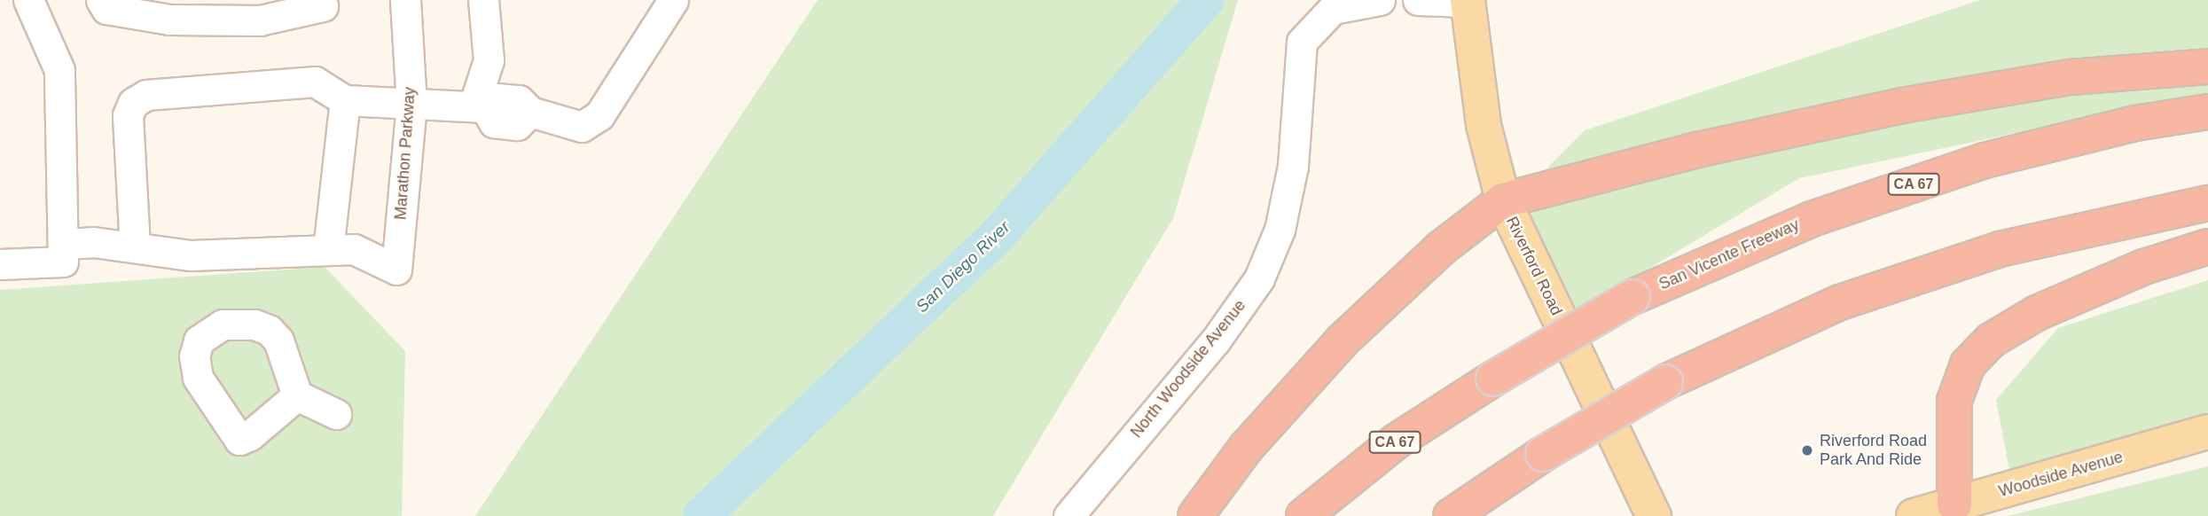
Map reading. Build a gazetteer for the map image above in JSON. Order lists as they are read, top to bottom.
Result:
{
  "streets": {
    "highway": ["CA 67", "San Vicente Freeway"],
    "main road": ["Riverford Road", "Woodside Avenue"],
    "street": ["Marathon Parkway", "North Woodside Avenue"]
  },
  "water": ["San Diego River"],
  "places": ["Riverford Road Park And Ride"]
}
